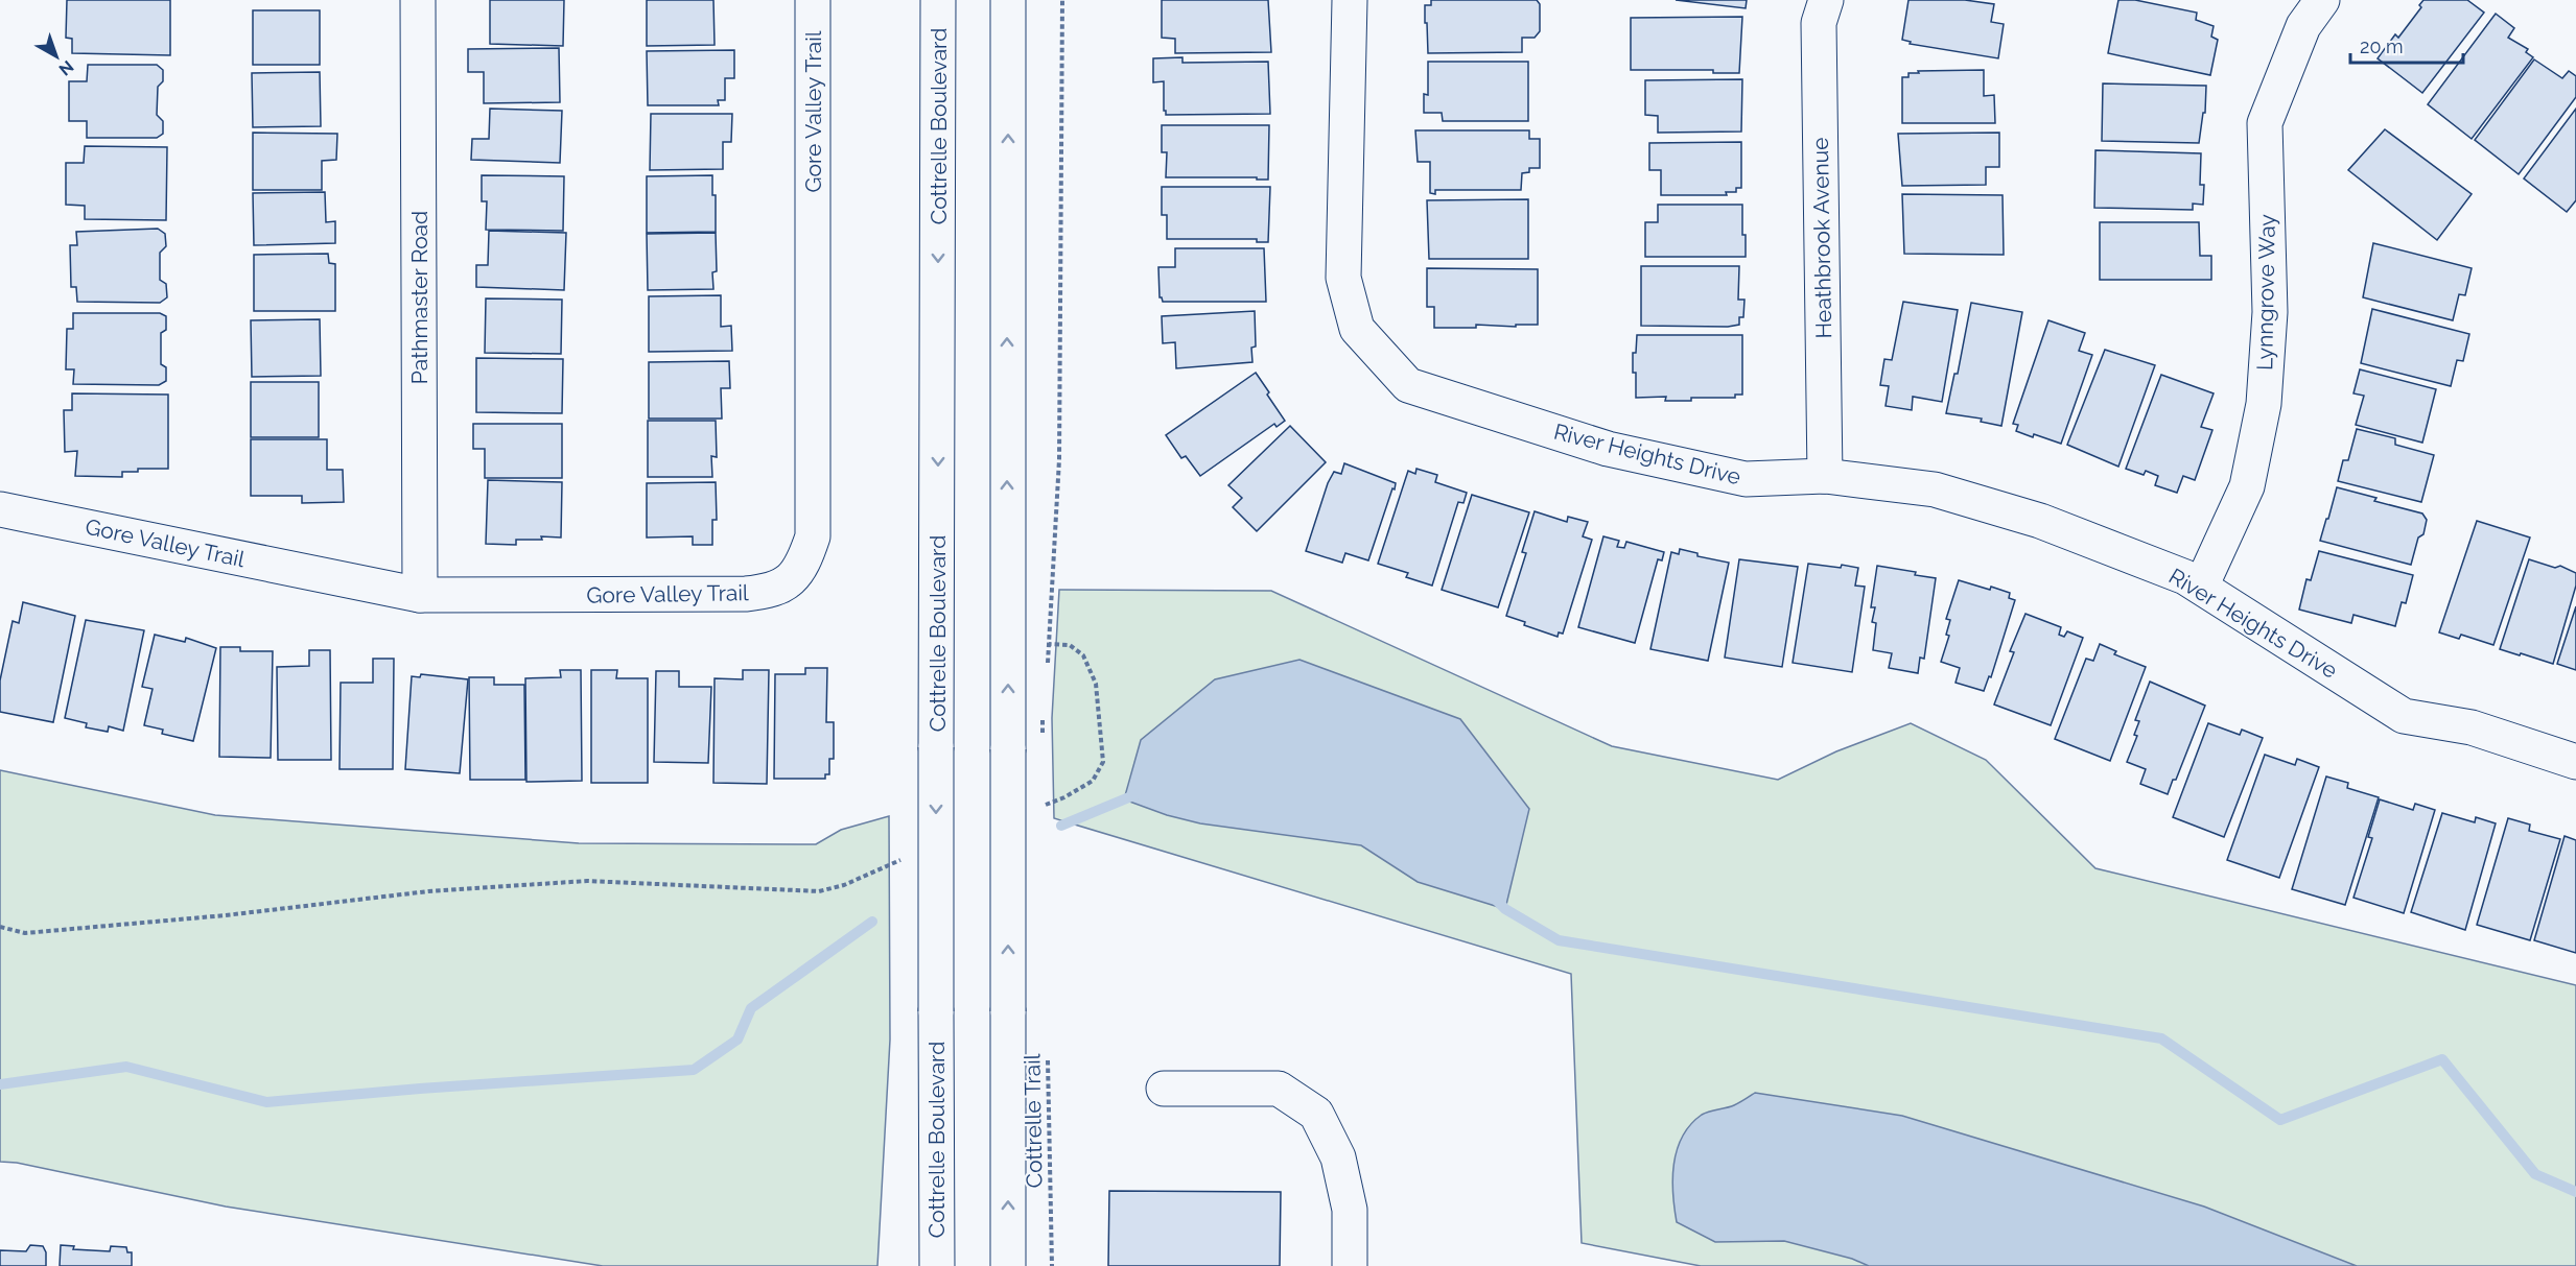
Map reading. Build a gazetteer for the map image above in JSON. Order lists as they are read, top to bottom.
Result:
{
  "streets": {
    "street": [
      "Gore Valley Trail",
      "Cottrelle Boulevard",
      "Heathbrook Avenue",
      "Lynngrove Way",
      "Pathmaster Road",
      "River Heights Drive"
    ],
    "path": ["Cottrelle Trail"]
  },
  "crossings": [
    ["Gore Valley Trail", "Pathmaster Road"],
    ["Heathbrook Avenue", "River Heights Drive"],
    ["Lynngrove Way", "River Heights Drive"]
  ],
  "scale_bar": "20 m",
  "north": "bottom right"
}
